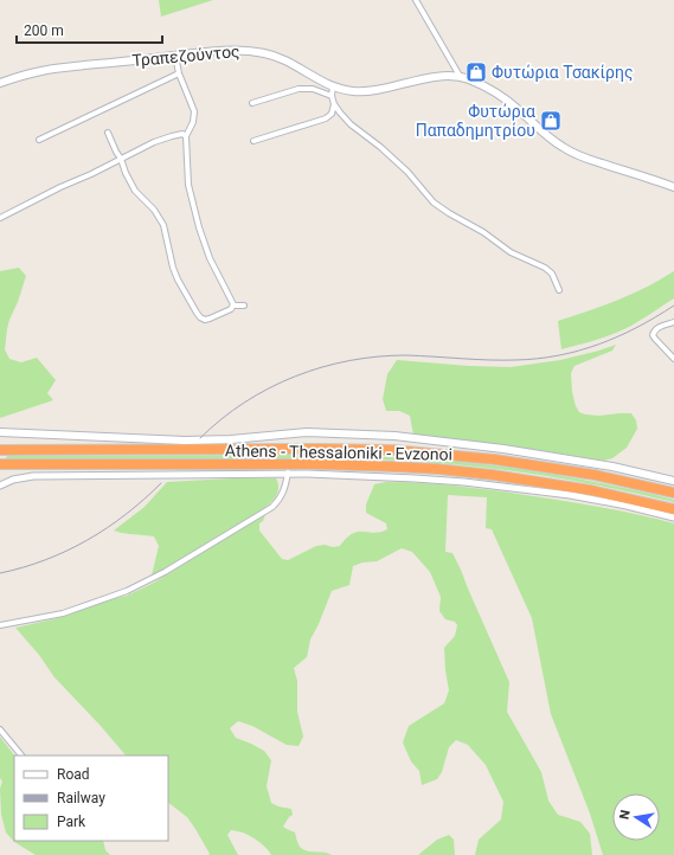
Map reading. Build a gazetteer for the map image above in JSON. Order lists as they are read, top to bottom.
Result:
{
  "streets": {
    "highway": ["Athens - Thessaloniki - Evzonoi"],
    "main road": ["Τραπεζούντος"]
  },
  "places": {
    "shop": ["Φυτώρια Τσακίρης", "Φυτώρια Παπαδημητρίου"]
  },
  "legend": ["Road", "Railway", "Park"],
  "scale_bar": "200 m",
  "north": "left"
}
